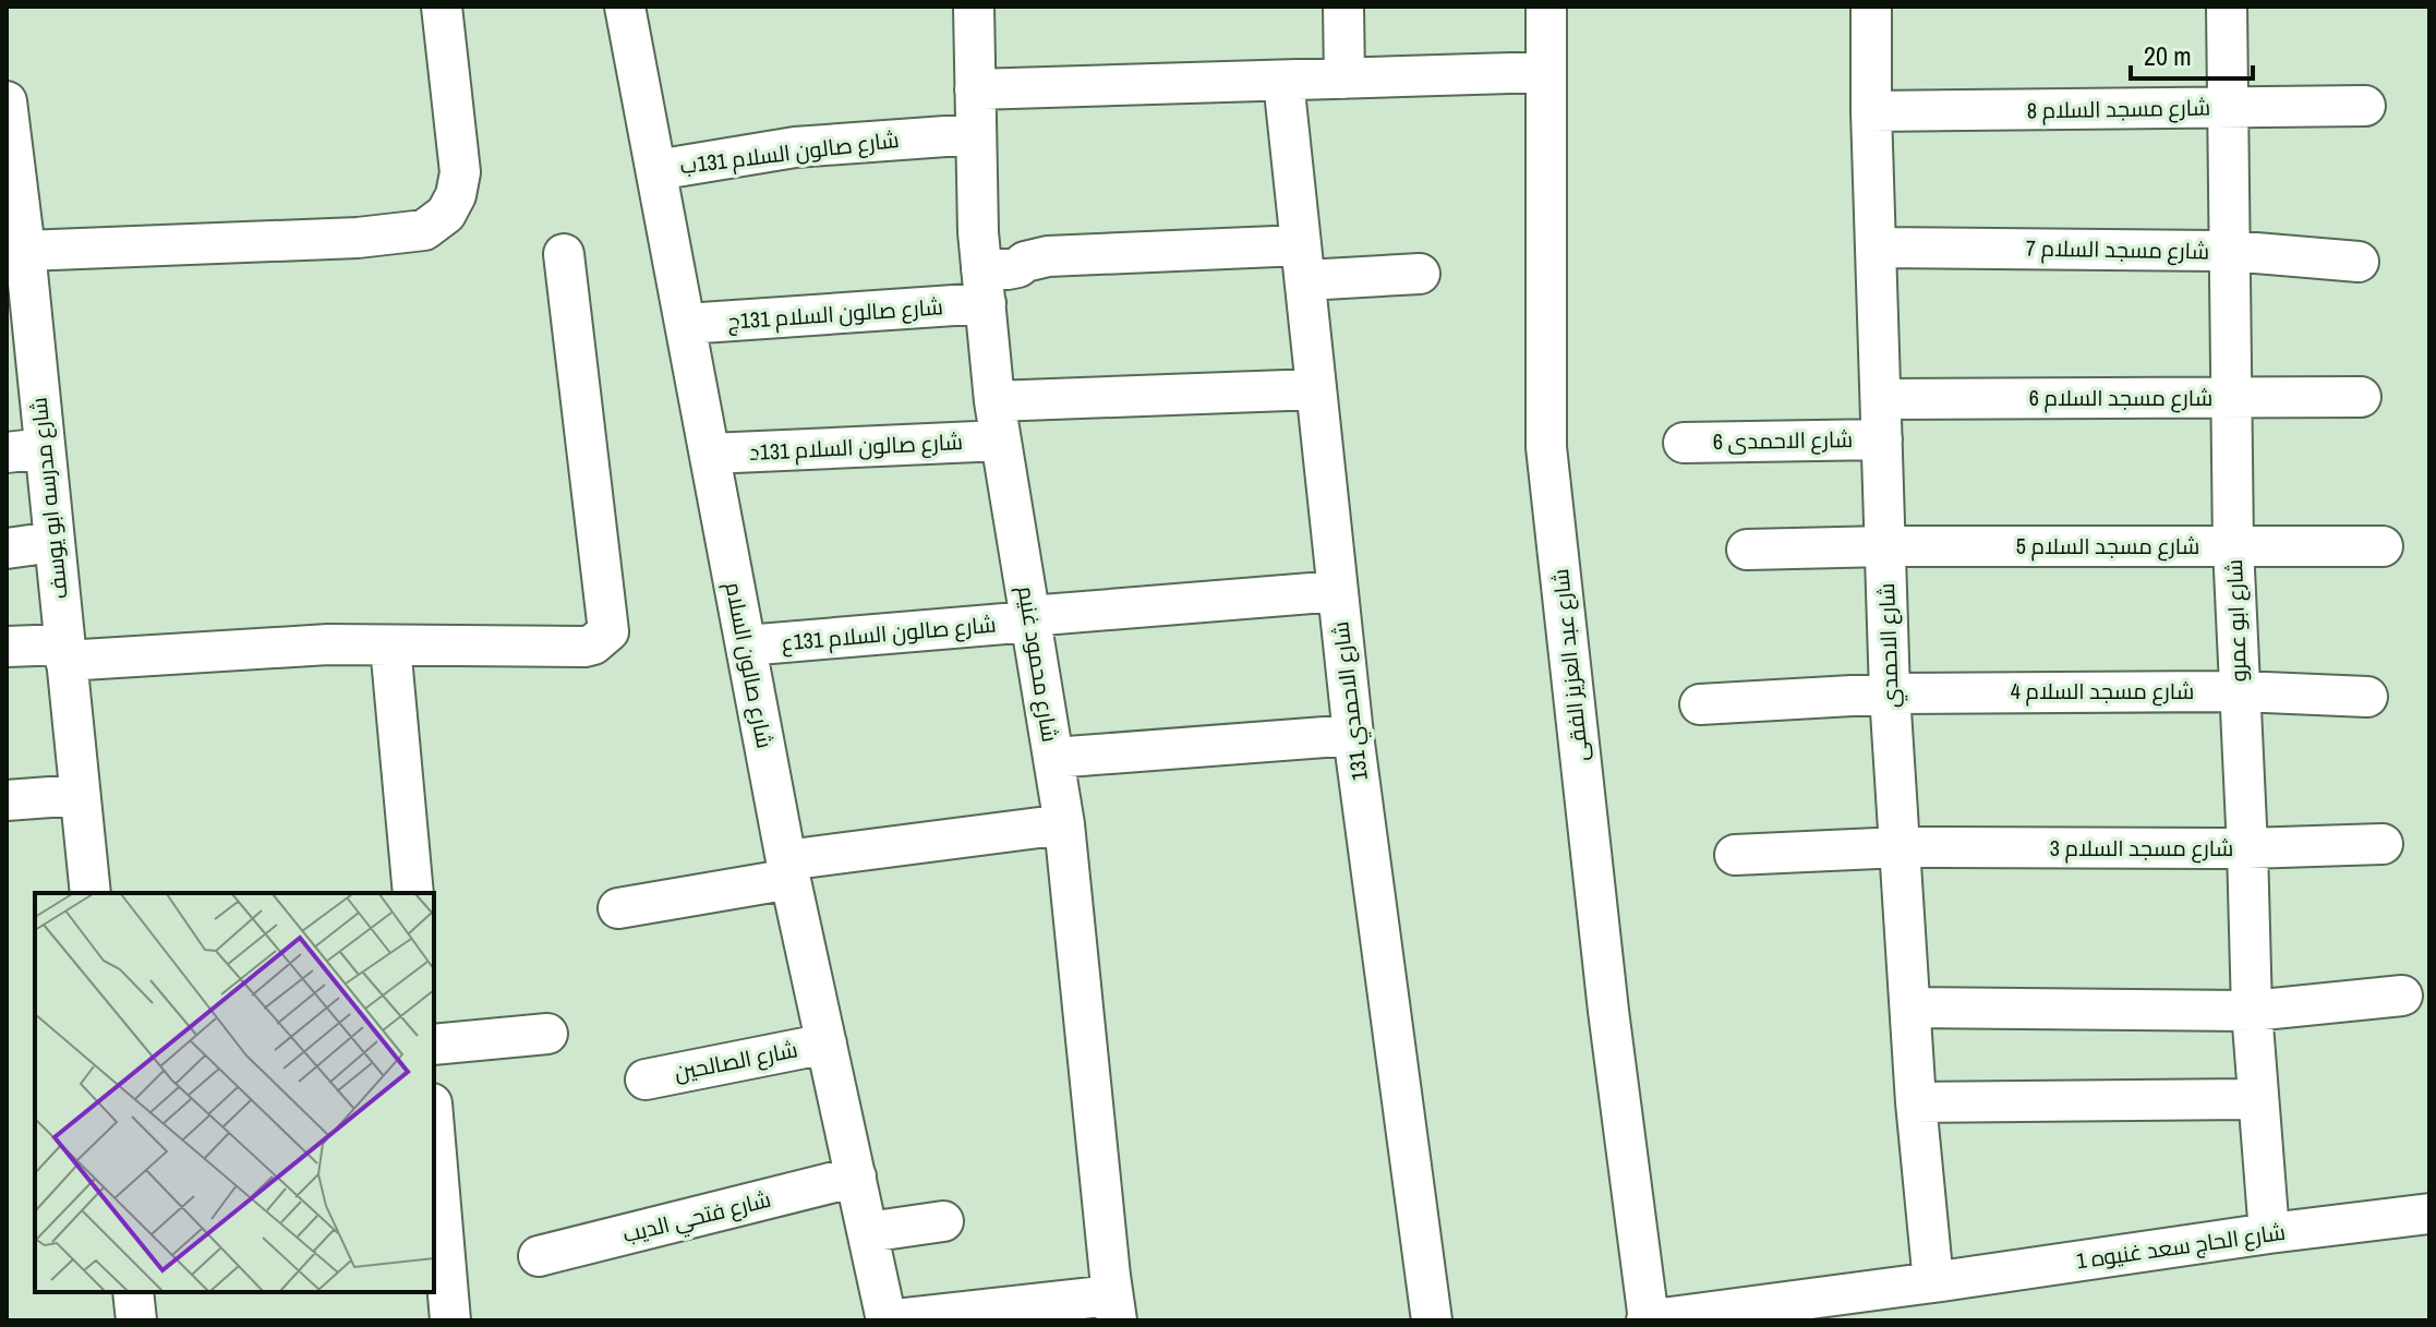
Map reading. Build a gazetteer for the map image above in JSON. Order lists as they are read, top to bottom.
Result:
{
  "streets": {
    "street": [
      "شارع مسجد السلام 8",
      "شارع صالون السلام 131ب",
      "شارع مسجد السلام 7",
      "شارع صالون السلام 131ج",
      "شارع مسجد السلام 6",
      "شارع الاحمدى 6",
      "شارع صالون السلام 131د",
      "شارع مدرسه ابو يوسف",
      "شارع مسجد السلام 5",
      "شارع ابو عمرو",
      "شارع صالون السلام 131ع",
      "شارع الاحمدي",
      "شارع محمود غنيم",
      "شارع صالون السلام",
      "شارع عبد العزيز الفقى",
      "شارع مسجد السلام 4",
      "شارع الاحمدي 131",
      "شارع مسجد السلام 3",
      "شارع الصالحين",
      "شارع فتحي الديب",
      "شارع الحاج سعد غنيوه 1"
    ]
  },
  "crossings": [
    ["شارع مسجد السلام 8", "شارع ابو عمرو"],
    ["شارع مسجد السلام 8", "شارع الاحمدي"],
    ["شارع صالون السلام 131ب", "شارع محمود غنيم"],
    ["شارع صالون السلام 131ب", "شارع صالون السلام"],
    ["شارع مسجد السلام 7", "شارع ابو عمرو"],
    ["شارع مسجد السلام 7", "شارع الاحمدي"],
    ["شارع صالون السلام 131ج", "شارع محمود غنيم"],
    ["شارع صالون السلام 131ج", "شارع صالون السلام"],
    ["شارع صالون السلام 131ج", "شارع الاحمدي 131"],
    ["شارع مسجد السلام 6", "شارع ابو عمرو"],
    ["شارع مسجد السلام 6", "شارع الاحمدي"],
    ["شارع الاحمدى 6", "شارع الاحمدي"],
    ["شارع صالون السلام 131د", "شارع محمود غنيم"],
    ["شارع صالون السلام 131د", "شارع صالون السلام"],
    ["شارع مسجد السلام 5", "شارع ابو عمرو"],
    ["شارع مسجد السلام 5", "شارع الاحمدي"],
    ["شارع ابو عمرو", "شارع مسجد السلام 4"],
    ["شارع ابو عمرو", "شارع مسجد السلام 3"],
    ["شارع ابو عمرو", "شارع الحاج سعد غنيوه 1"],
    ["شارع صالون السلام 131ع", "شارع محمود غنيم"],
    ["شارع صالون السلام 131ع", "شارع صالون السلام"],
    ["شارع صالون السلام 131ع", "شارع الاحمدي 131"],
    ["شارع الاحمدي", "شارع مسجد السلام 4"],
    ["شارع الاحمدي", "شارع مسجد السلام 3"],
    ["شارع الاحمدي", "شارع الحاج سعد غنيوه 1"],
    ["شارع صالون السلام", "شارع الصالحين"],
    ["شارع صالون السلام", "شارع فتحي الديب"],
    ["شارع عبد العزيز الفقى", "شارع الحاج سعد غنيوه 1"]
  ],
  "scale_bar": "20 m"
}
